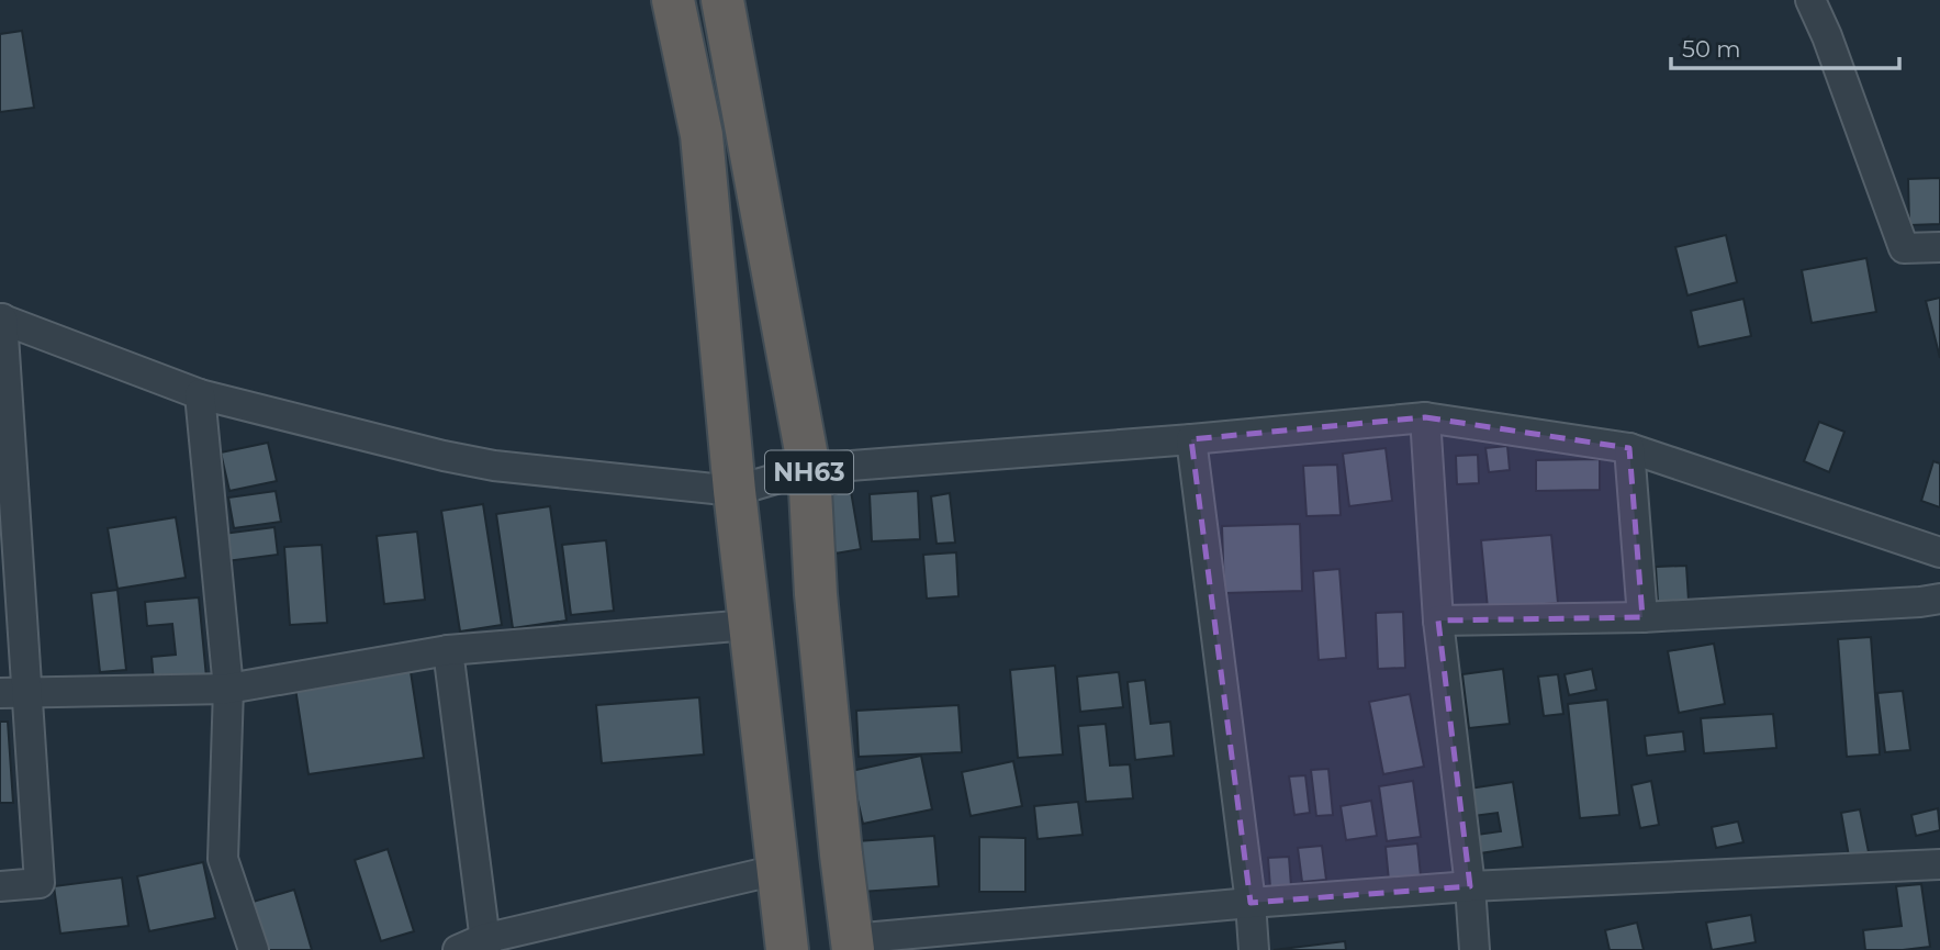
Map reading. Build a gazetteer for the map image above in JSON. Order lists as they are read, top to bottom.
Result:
{
  "streets": {
    "highway": ["NH63"]
  },
  "scale_bar": "50 m"
}
